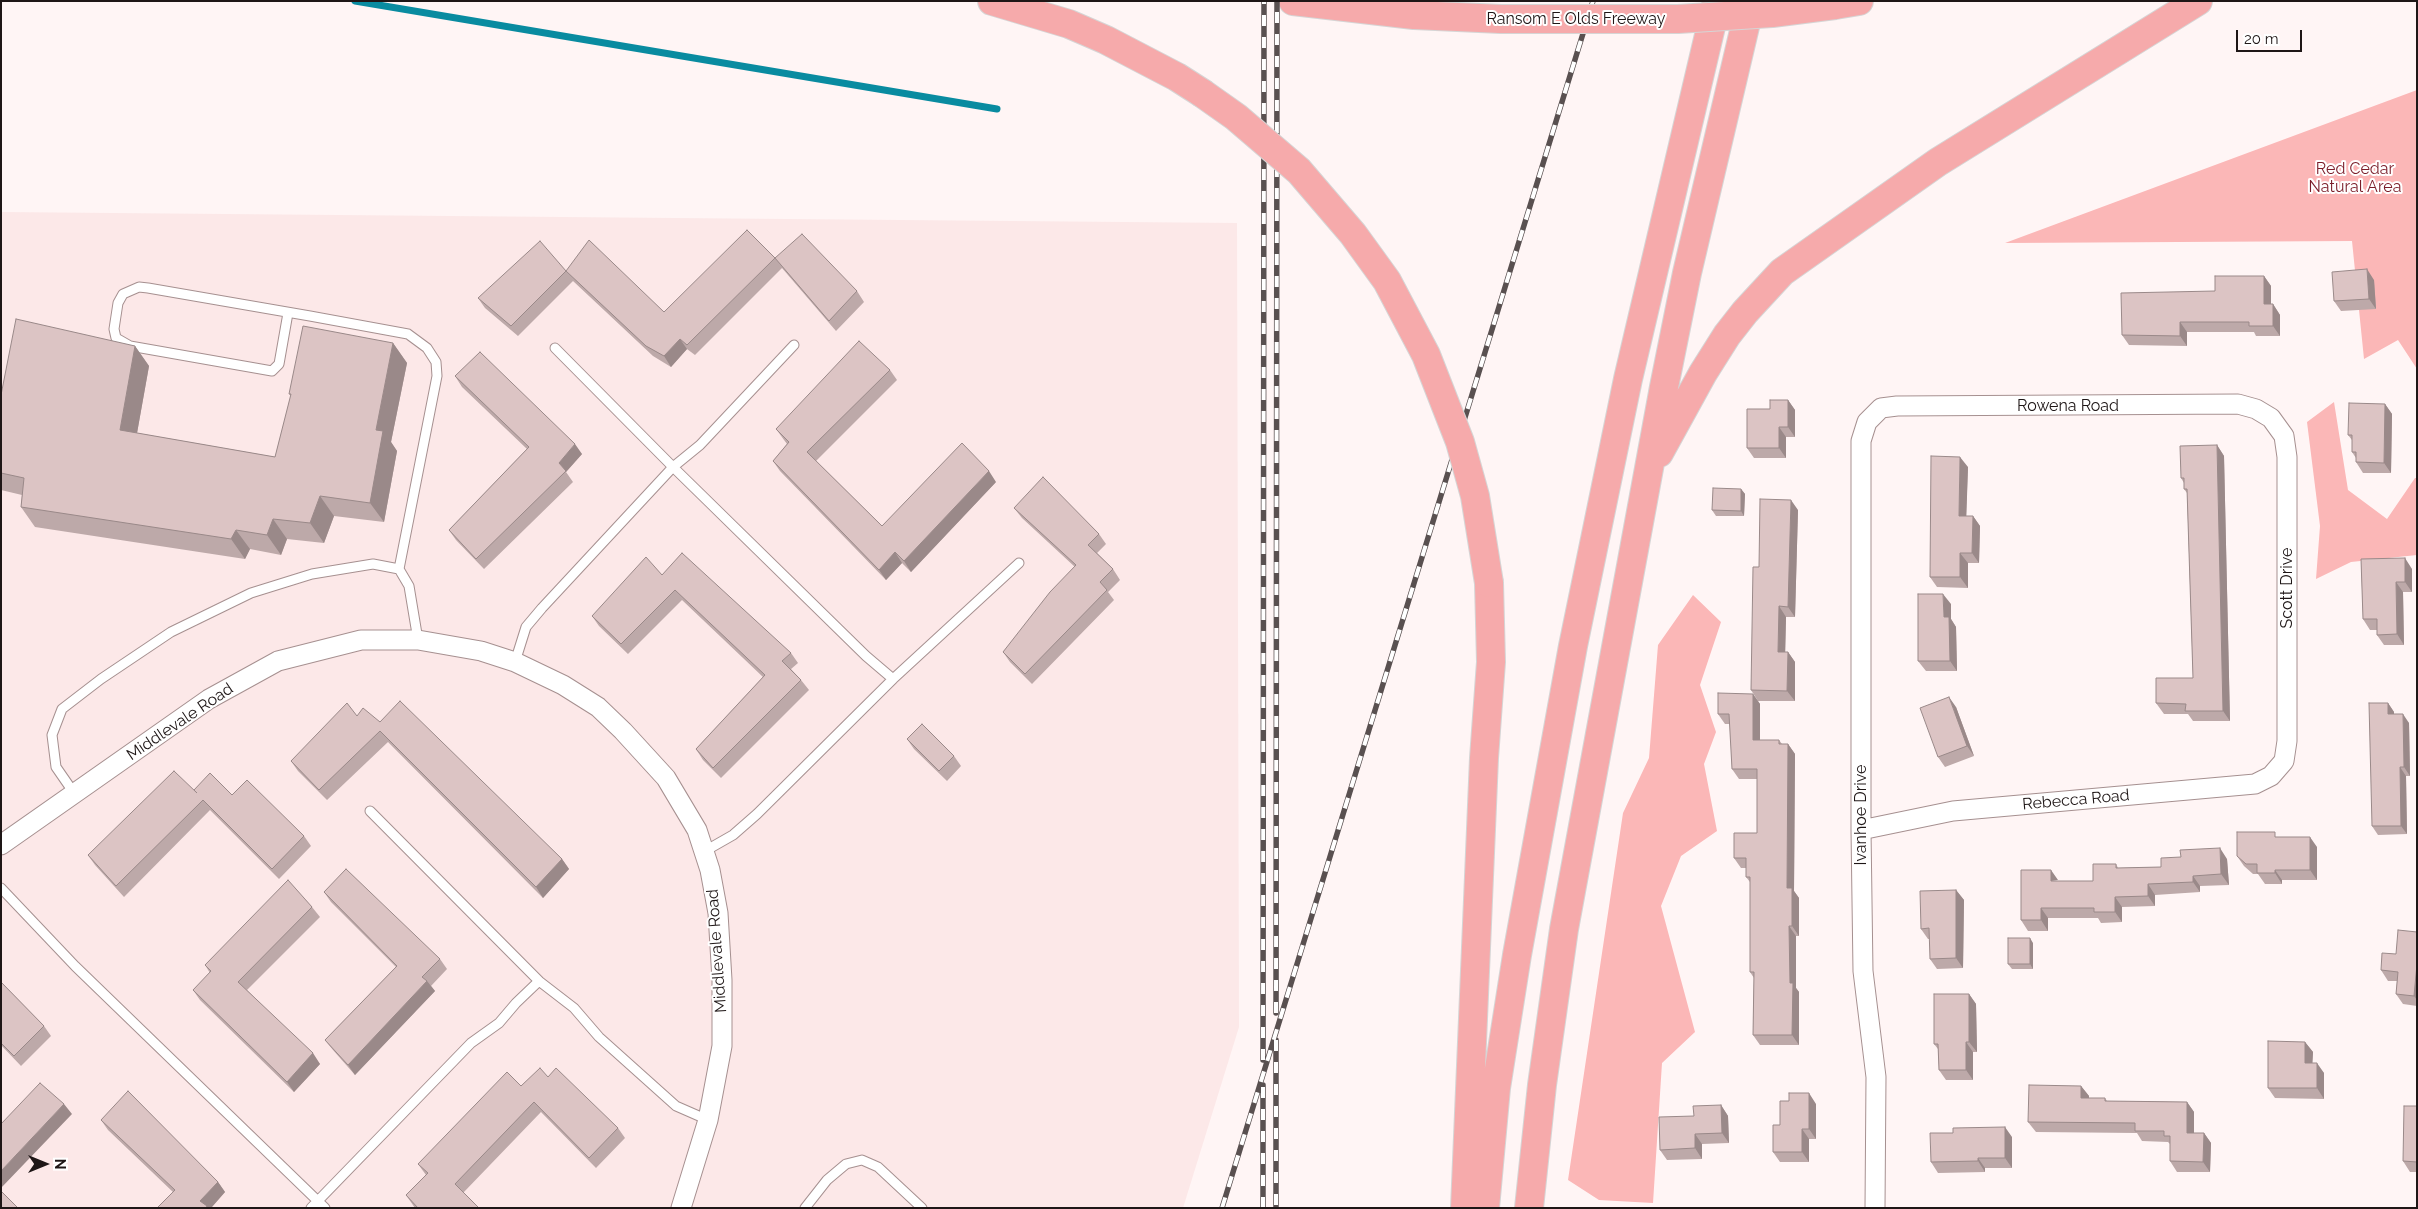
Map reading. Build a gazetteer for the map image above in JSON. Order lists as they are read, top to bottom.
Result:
{
  "streets": {
    "highway": ["Ransom E Olds Freeway"],
    "street": [
      "Rowena Road",
      "Scott Drive",
      "Middlevale Road",
      "Rebecca Road",
      "Ivanhoe Drive"
    ]
  },
  "crossings": [
    ["Rowena Road", "Scott Drive"],
    ["Rowena Road", "Ivanhoe Drive"],
    ["Scott Drive", "Rebecca Road"],
    ["Rebecca Road", "Ivanhoe Drive"]
  ],
  "parks": ["Red Cedar Natural Area"],
  "scale_bar": "20 m",
  "north": "right"
}
